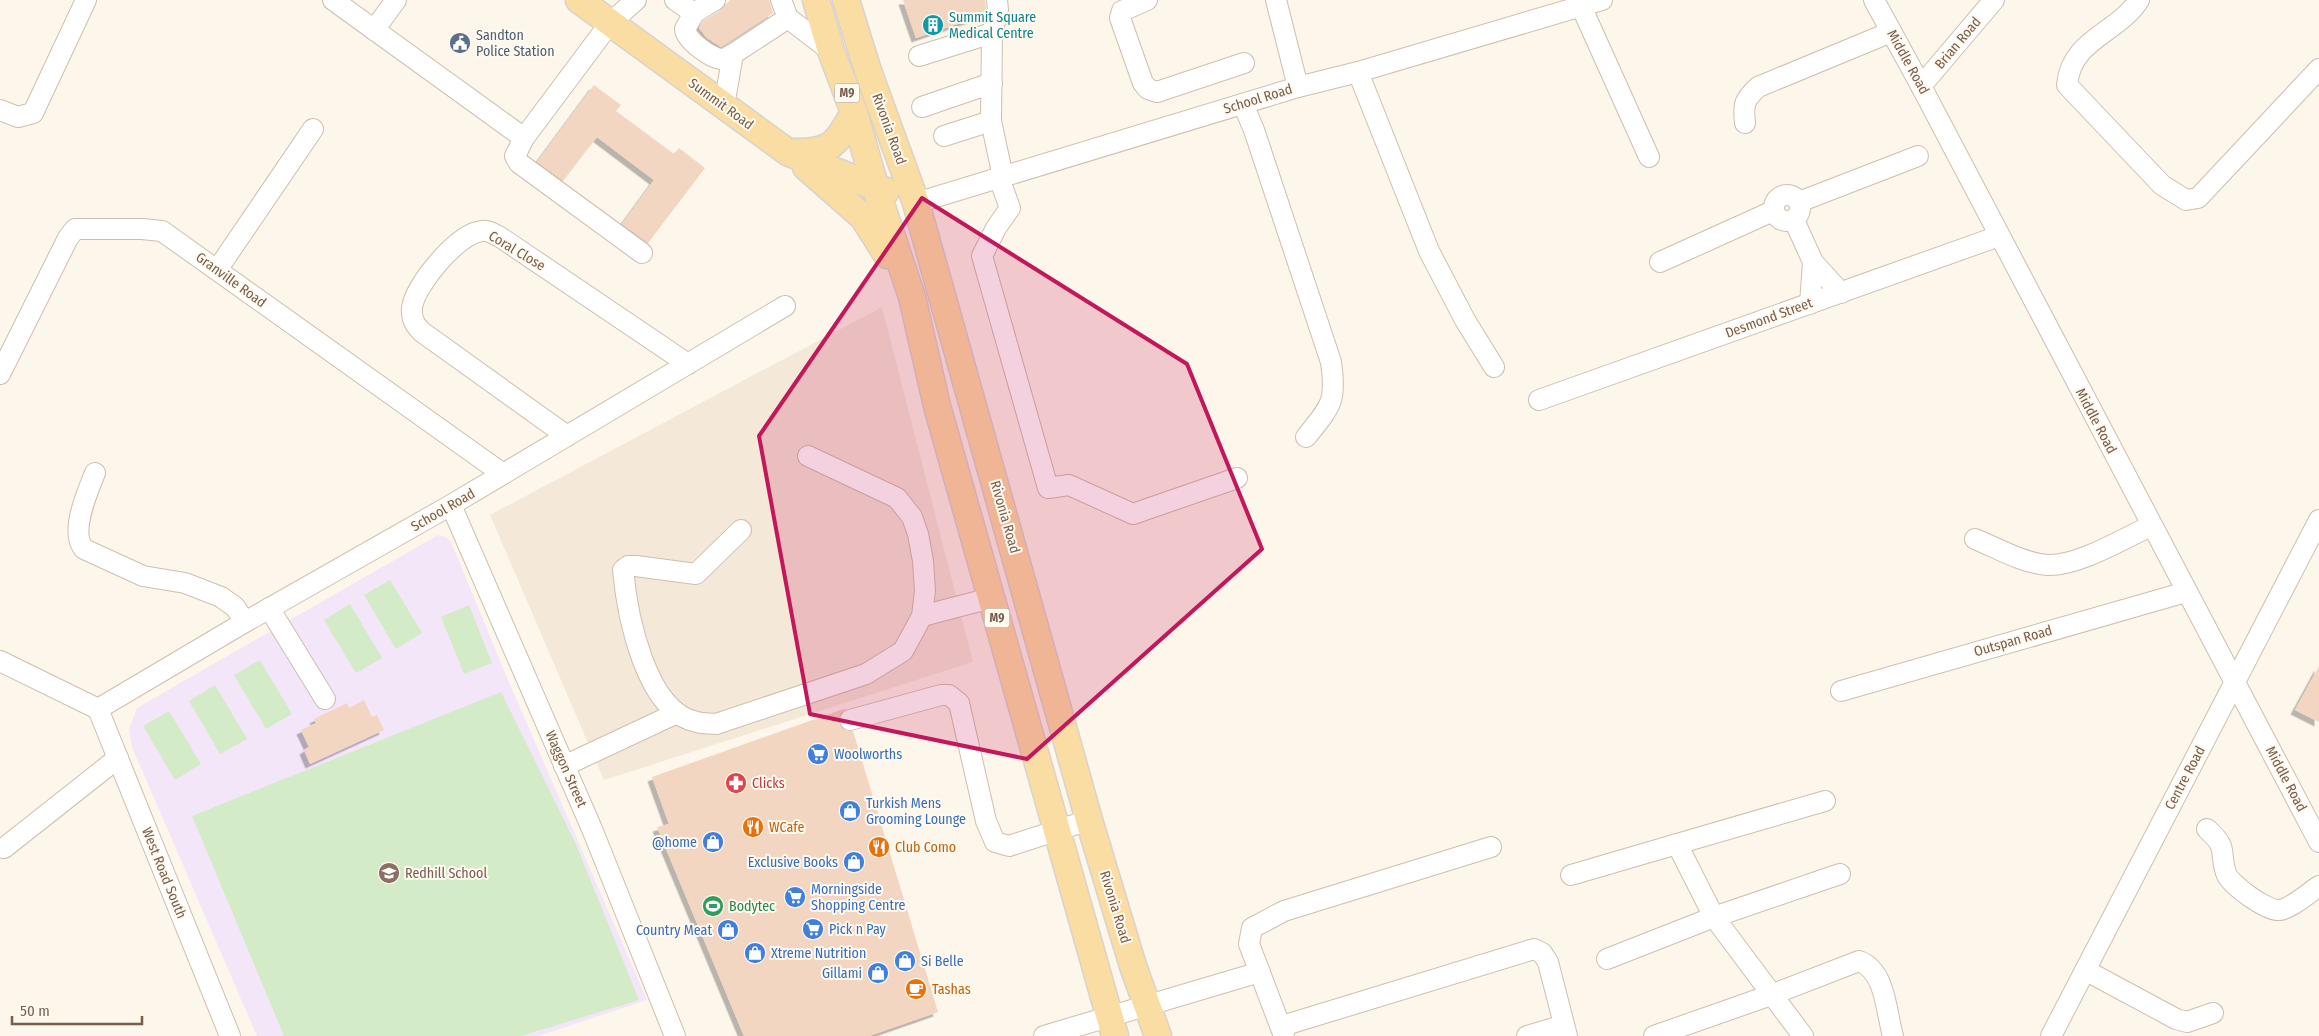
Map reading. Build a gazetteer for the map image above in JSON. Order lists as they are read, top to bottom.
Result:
{
  "streets": {
    "main road": ["M9", "Summit Road", "Rivonia Road"],
    "street": [
      "Brian Road",
      "Middle Road",
      "School Road",
      "Coral Close",
      "Granville Road",
      "Desmond Street",
      "Outspan Road",
      "Waggon Street",
      "Centre Road",
      "West Road South"
    ]
  },
  "crossings": [
    ["Brian Road", "Middle Road"],
    ["Middle Road", "Desmond Street"],
    ["Middle Road", "Outspan Road"],
    ["Middle Road", "Centre Road"],
    ["School Road", "Summit Road"],
    ["School Road", "Rivonia Road"],
    ["School Road", "Coral Close"],
    ["School Road", "Granville Road"],
    ["School Road", "Waggon Street"],
    ["School Road", "West Road South"],
    ["Summit Road", "Rivonia Road"]
  ],
  "places": {
    "building": ["Summit Square Medical Centre"],
    "public building": ["Sandton Police Station"],
    "supermarket": ["Woolworths", "Morningside Shopping Centre", "Pick n Pay"],
    "pharmacy": ["Clicks"],
    "shop": [
      "Turkish Mens Grooming Lounge",
      "@home",
      "Exclusive Books",
      "Country Meat",
      "Xtreme Nutrition",
      "Si Belle",
      "Gillami"
    ],
    "restaurant": ["WCafe", "Club Como"],
    "school or university": ["Redhill School"],
    "sports": ["Bodytec"],
    "cafe": ["Tashas"]
  },
  "scale_bar": "50 m"
}
